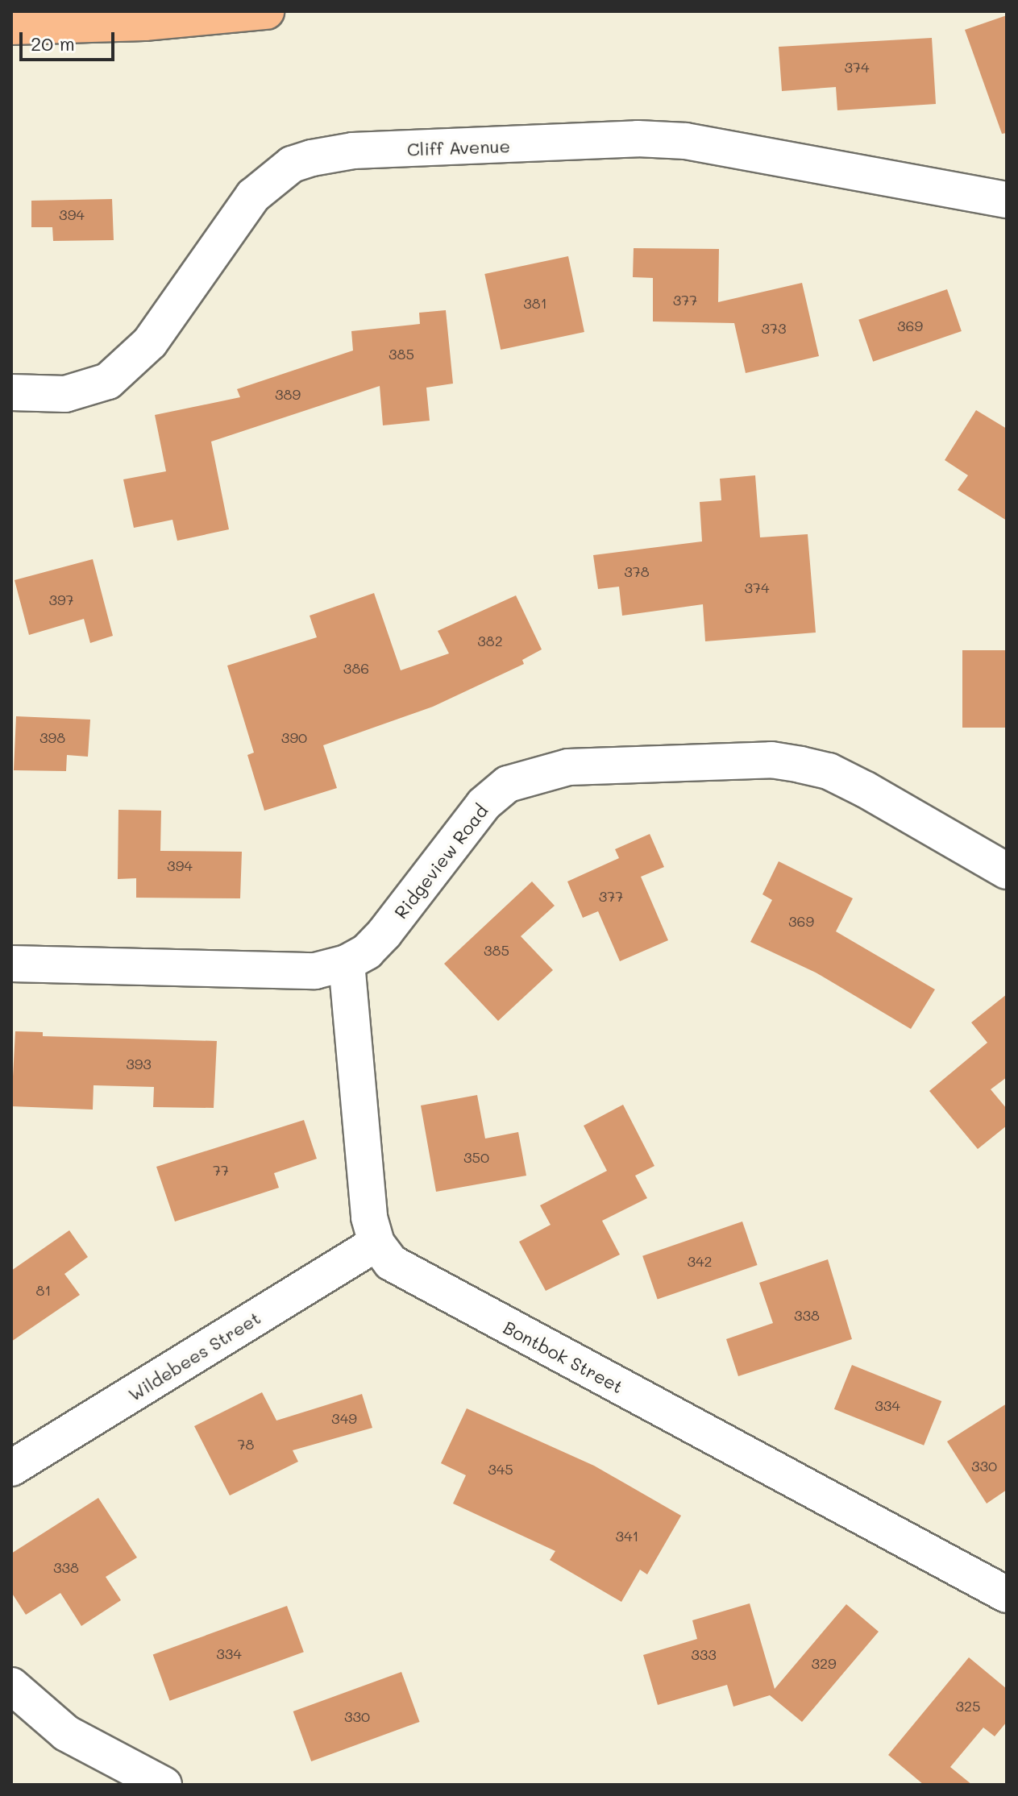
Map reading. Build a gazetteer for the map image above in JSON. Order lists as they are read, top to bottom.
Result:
{
  "streets": {
    "street": [
      "Cliff Avenue",
      "Ridgeview Road",
      "Wildebees Street",
      "Bontbok Street"
    ]
  },
  "crossings": [
    ["Ridgeview Road", "Bontbok Street"],
    ["Wildebees Street", "Bontbok Street"]
  ],
  "house_numbers": [
    "374",
    "394",
    "377",
    "381",
    "369",
    "373",
    "385",
    "389",
    "378",
    "374",
    "397",
    "382",
    "386",
    "398",
    "390",
    "394",
    "377",
    "369",
    "385",
    "393",
    "350",
    "77",
    "342",
    "81",
    "338",
    "334",
    "349",
    "78",
    "330",
    "345",
    "341",
    "338",
    "334",
    "333",
    "329",
    "325",
    "330"
  ],
  "scale_bar": "20 m"
}
